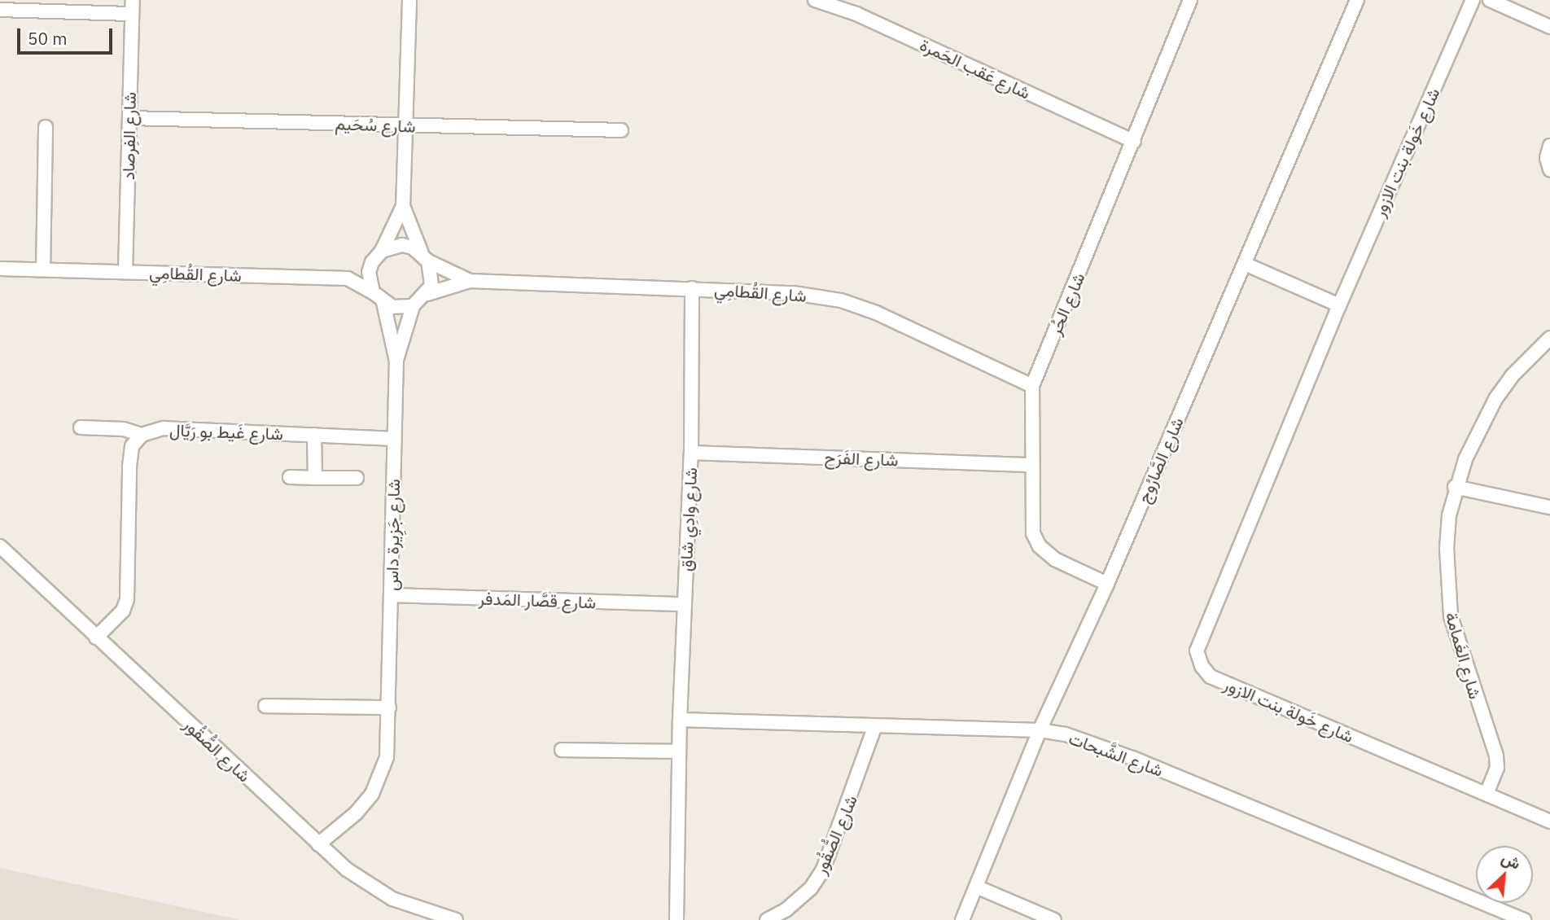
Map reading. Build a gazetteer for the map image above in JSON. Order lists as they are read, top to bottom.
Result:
{
  "streets": {
    "street": [
      "شارع عَقب الحَمرة",
      "شارع سُحَيم",
      "شارع الفِرصاد",
      "شارع خَولة بنت الازور",
      "شارع القُطامِي",
      "شارع الحُر",
      "شارع غَيط بو رَيَّال",
      "شارع الفَرَح",
      "شارع الصَّارُوج",
      "شارع وادِي شاق",
      "شارع جَزِيرة داس",
      "شارع قصَّار المَدفر",
      "شارع الغَمامة",
      "شارع الصُّقُور",
      "شارع الشَّبحات"
    ]
  },
  "crossings": [
    ["شارع عَقب الحَمرة", "شارع الحُر"],
    ["شارع سُحَيم", "شارع الفِرصاد"],
    ["شارع الفِرصاد", "شارع القُطامِي"],
    ["شارع خَولة بنت الازور", "شارع الغَمامة"],
    ["شارع القُطامِي", "شارع الحُر"],
    ["شارع القُطامِي", "شارع وادِي شاق"],
    ["شارع القُطامِي", "شارع جَزِيرة داس"],
    ["شارع الحُر", "شارع الفَرَح"],
    ["شارع الحُر", "شارع الصَّارُوج"],
    ["شارع غَيط بو رَيَّال", "شارع جَزِيرة داس"],
    ["شارع الفَرَح", "شارع وادِي شاق"],
    ["شارع الصَّارُوج", "شارع الشَّبحات"],
    ["شارع وادِي شاق", "شارع قصَّار المَدفر"],
    ["شارع وادِي شاق", "شارع الشَّبحات"],
    ["شارع جَزِيرة داس", "شارع قصَّار المَدفر"],
    ["شارع جَزِيرة داس", "شارع الصُّقُور"],
    ["شارع الصُّقُور", "شارع الشَّبحات"]
  ],
  "scale_bar": "50 m",
  "north": "top right"
}
